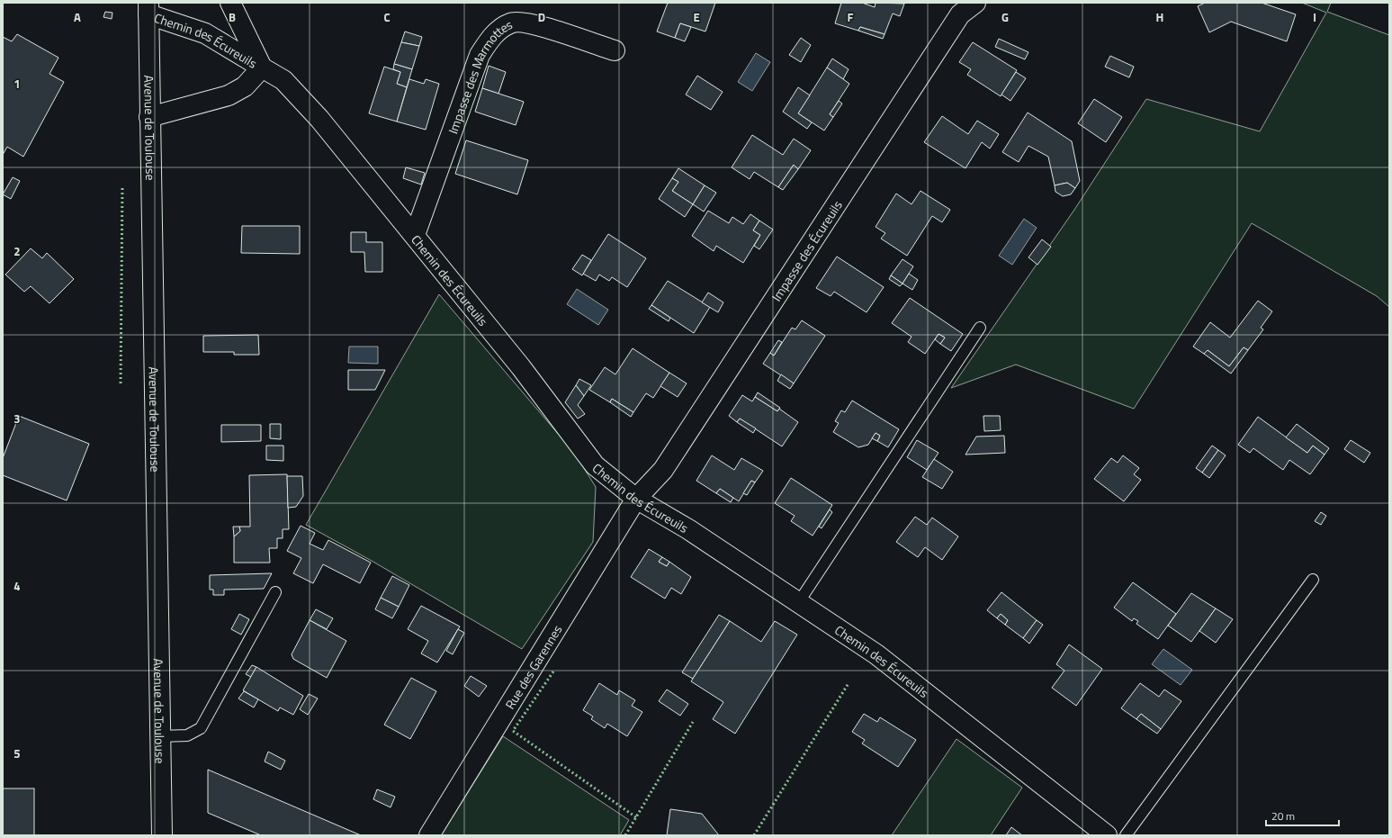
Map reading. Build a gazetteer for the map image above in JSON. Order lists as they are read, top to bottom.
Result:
{
  "streets": {
    "street": [
      "Chemin des Écureuils",
      "Impasse des Marmottes",
      "Avenue de Toulouse",
      "Impasse des Écureuils",
      "Rue des Garennes"
    ]
  },
  "crossings": [
    ["Chemin des Écureuils", "Impasse des Marmottes"],
    ["Chemin des Écureuils", "Avenue de Toulouse"],
    ["Chemin des Écureuils", "Impasse des Écureuils"],
    ["Chemin des Écureuils", "Rue des Garennes"],
    ["Impasse des Écureuils", "Rue des Garennes"]
  ],
  "scale_bar": "20 m",
  "grid": {
    "columns": [
      "A",
      "B",
      "C",
      "D",
      "E",
      "F",
      "G",
      "H",
      "I"
    ],
    "rows": [
      "1",
      "2",
      "3",
      "4",
      "5"
    ]
  }
}
